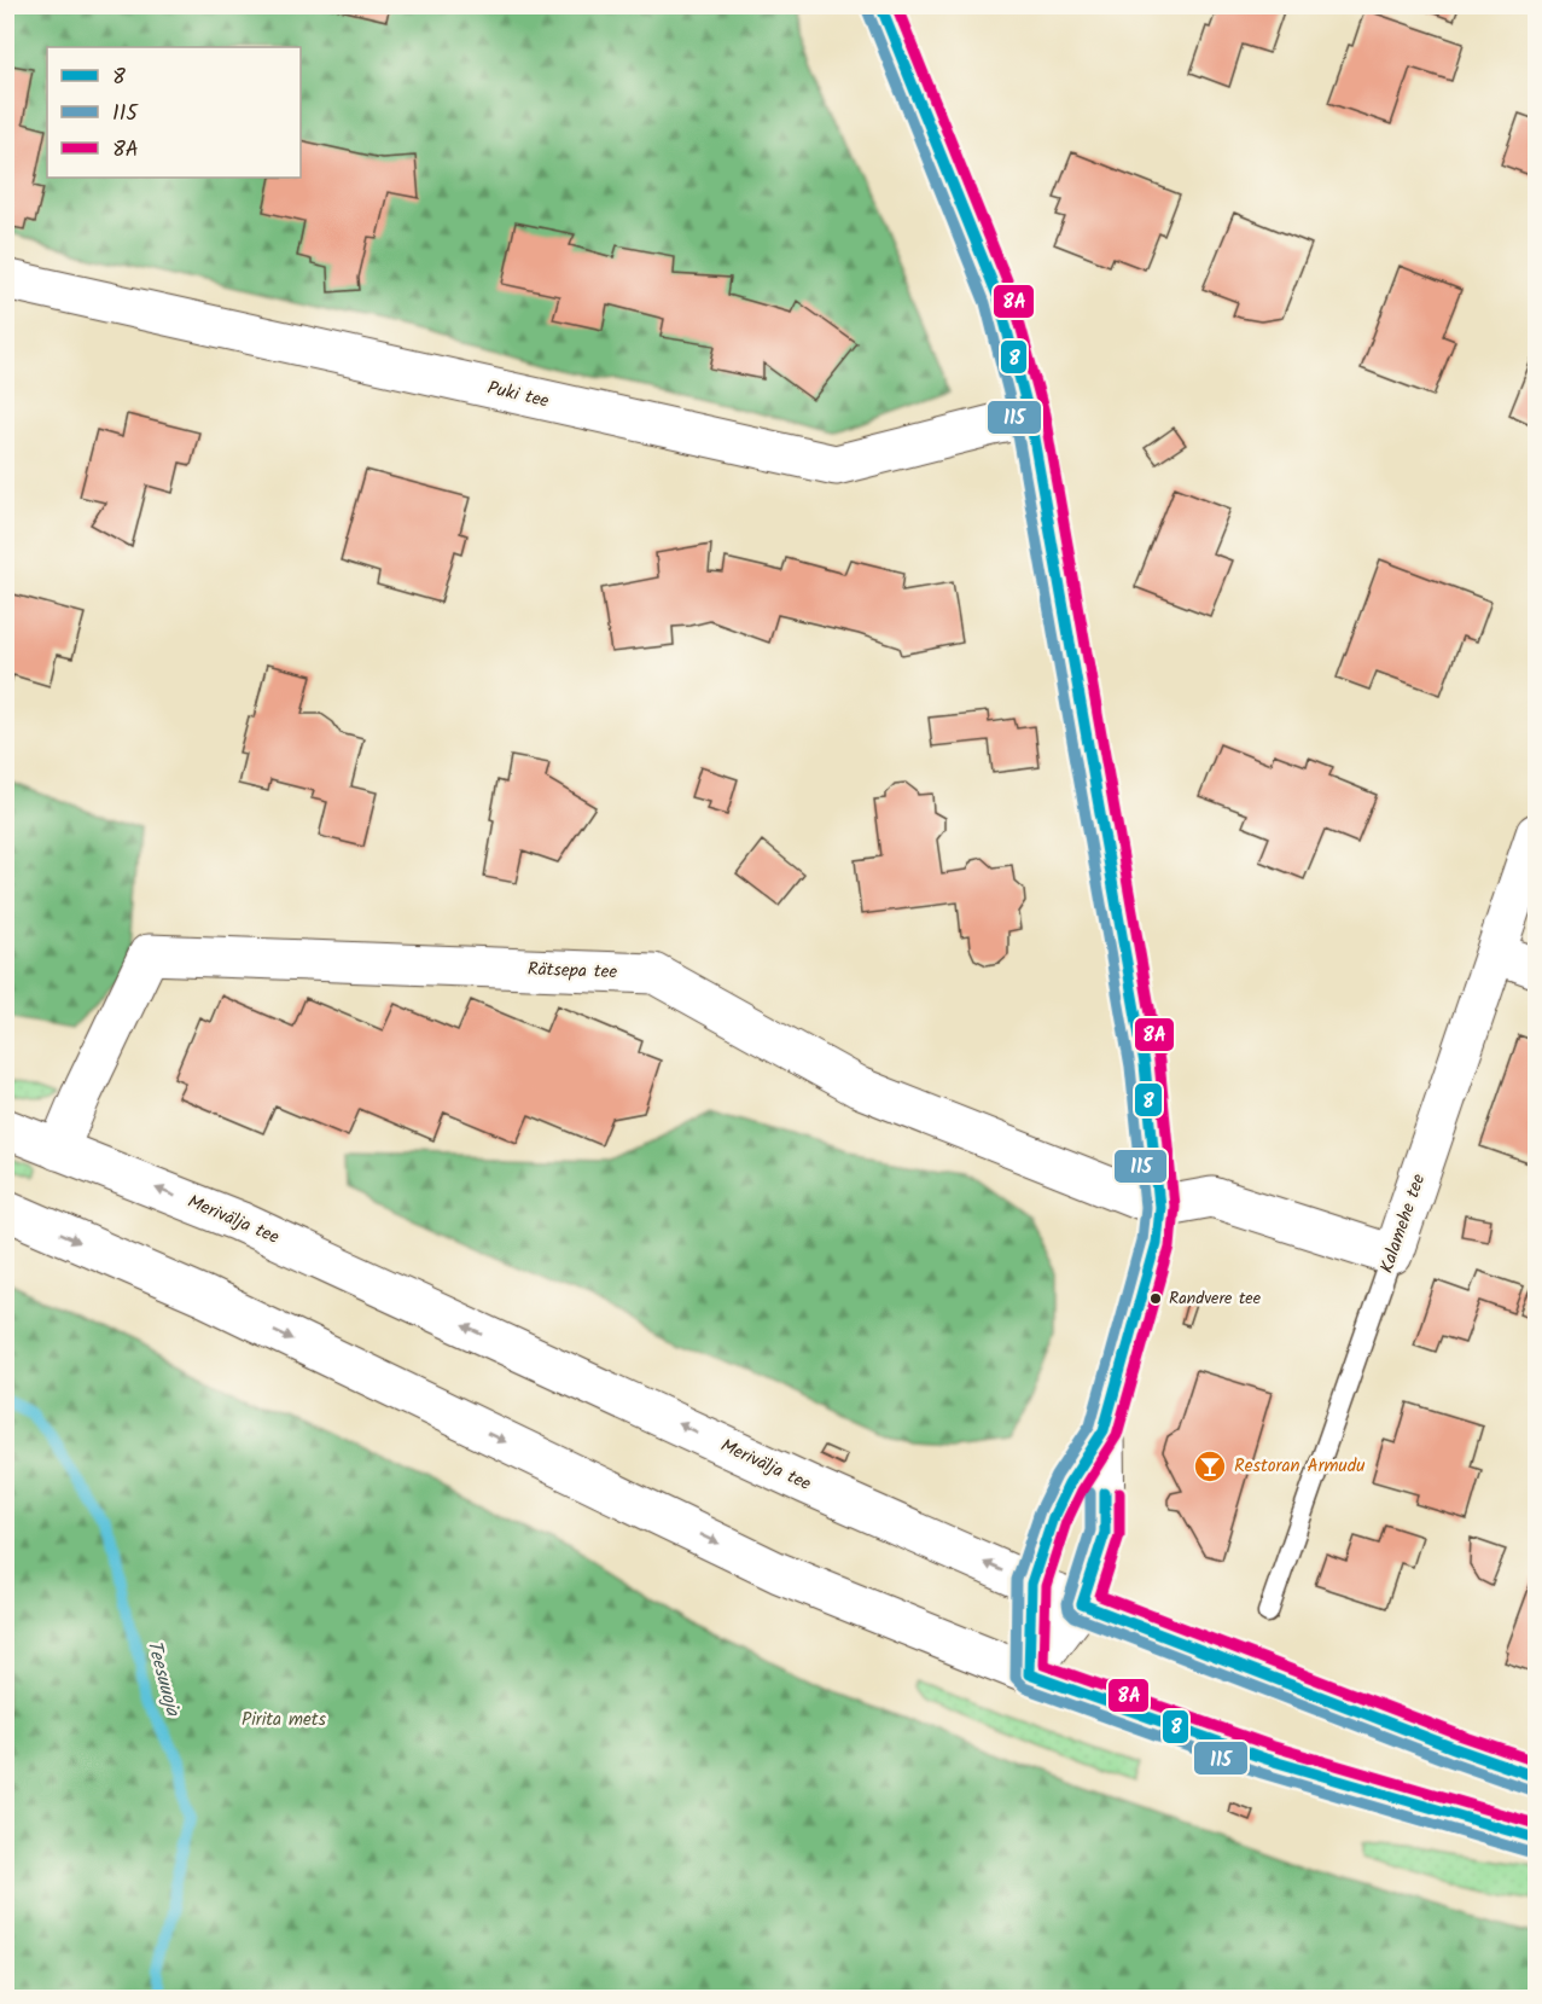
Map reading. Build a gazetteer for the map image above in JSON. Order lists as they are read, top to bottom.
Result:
{
  "streets": {
    "main road": [
      "Puki tee",
      "Rätsepa tee",
      "Merivälja tee",
      "Kalamehe tee"
    ]
  },
  "crossings": [
    ["Rätsepa tee", "Merivälja tee"]
  ],
  "water": ["Teesuuoja"],
  "parks": ["Pirita mets"],
  "places": {
    "other": ["Randvere tee"],
    "bar": ["Restoran Armudu"]
  },
  "lines": ["transit line 8", "transit line 8A", "transit line 115"],
  "legend": ["8", "115", "8A"]
}
